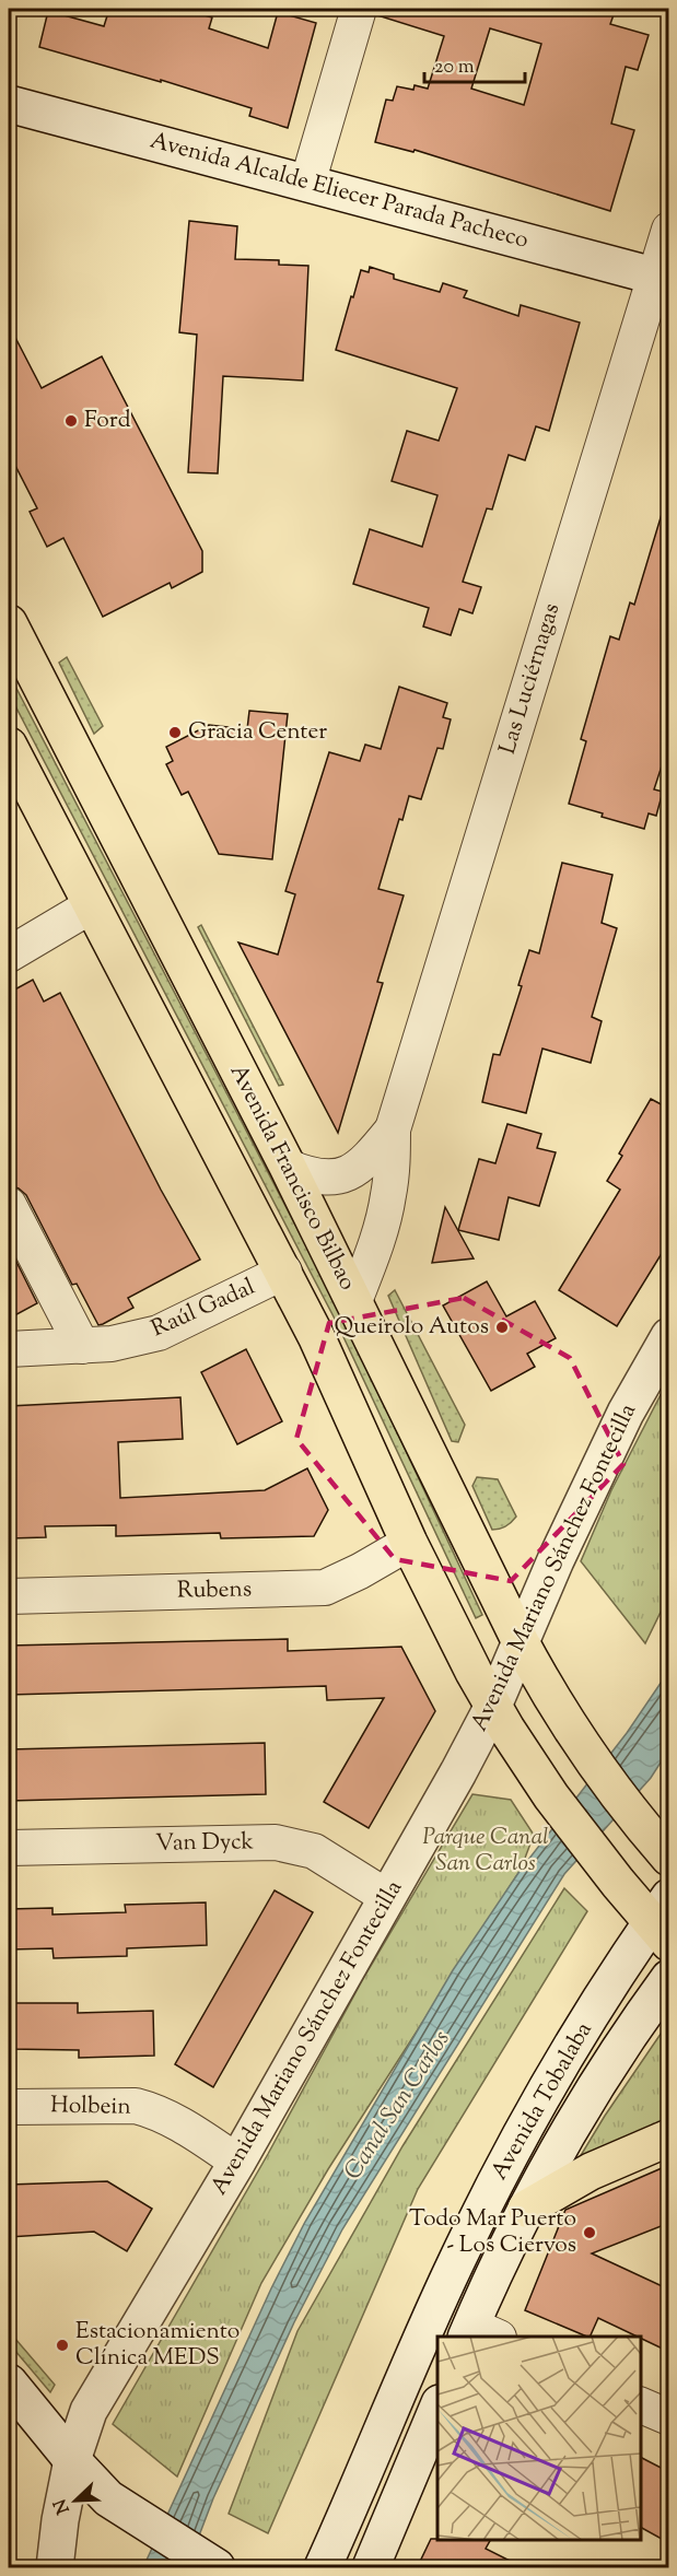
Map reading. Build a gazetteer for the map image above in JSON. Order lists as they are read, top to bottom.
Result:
{
  "streets": {
    "main road": [
      "Avenida Alcalde Eliecer Parada Pacheco",
      "Avenida Francisco Bilbao",
      "Avenida Mariano Sánchez Fontecilla",
      "Avenida Tobalaba"
    ],
    "street": [
      "Las Luciérnagas",
      "Raúl Gadal",
      "Rubens",
      "Van Dyck",
      "Holbein"
    ]
  },
  "crossings": [
    ["Avenida Alcalde Eliecer Parada Pacheco", "Las Luciérnagas"],
    ["Las Luciérnagas", "Avenida Francisco Bilbao"],
    ["Avenida Francisco Bilbao", "Avenida Mariano Sánchez Fontecilla"],
    ["Avenida Mariano Sánchez Fontecilla", "Van Dyck"],
    ["Avenida Mariano Sánchez Fontecilla", "Holbein"]
  ],
  "water": ["Canal San Carlos"],
  "parks": ["Parque Canal San Carlos"],
  "places": [
    "Ford",
    "Gracia Center",
    "Queirolo Autos",
    "Todo Mar Puerto - Los Ciervos",
    "Estacionamiento Clínica MEDS"
  ],
  "scale_bar": "20 m",
  "north": "bottom left"
}
